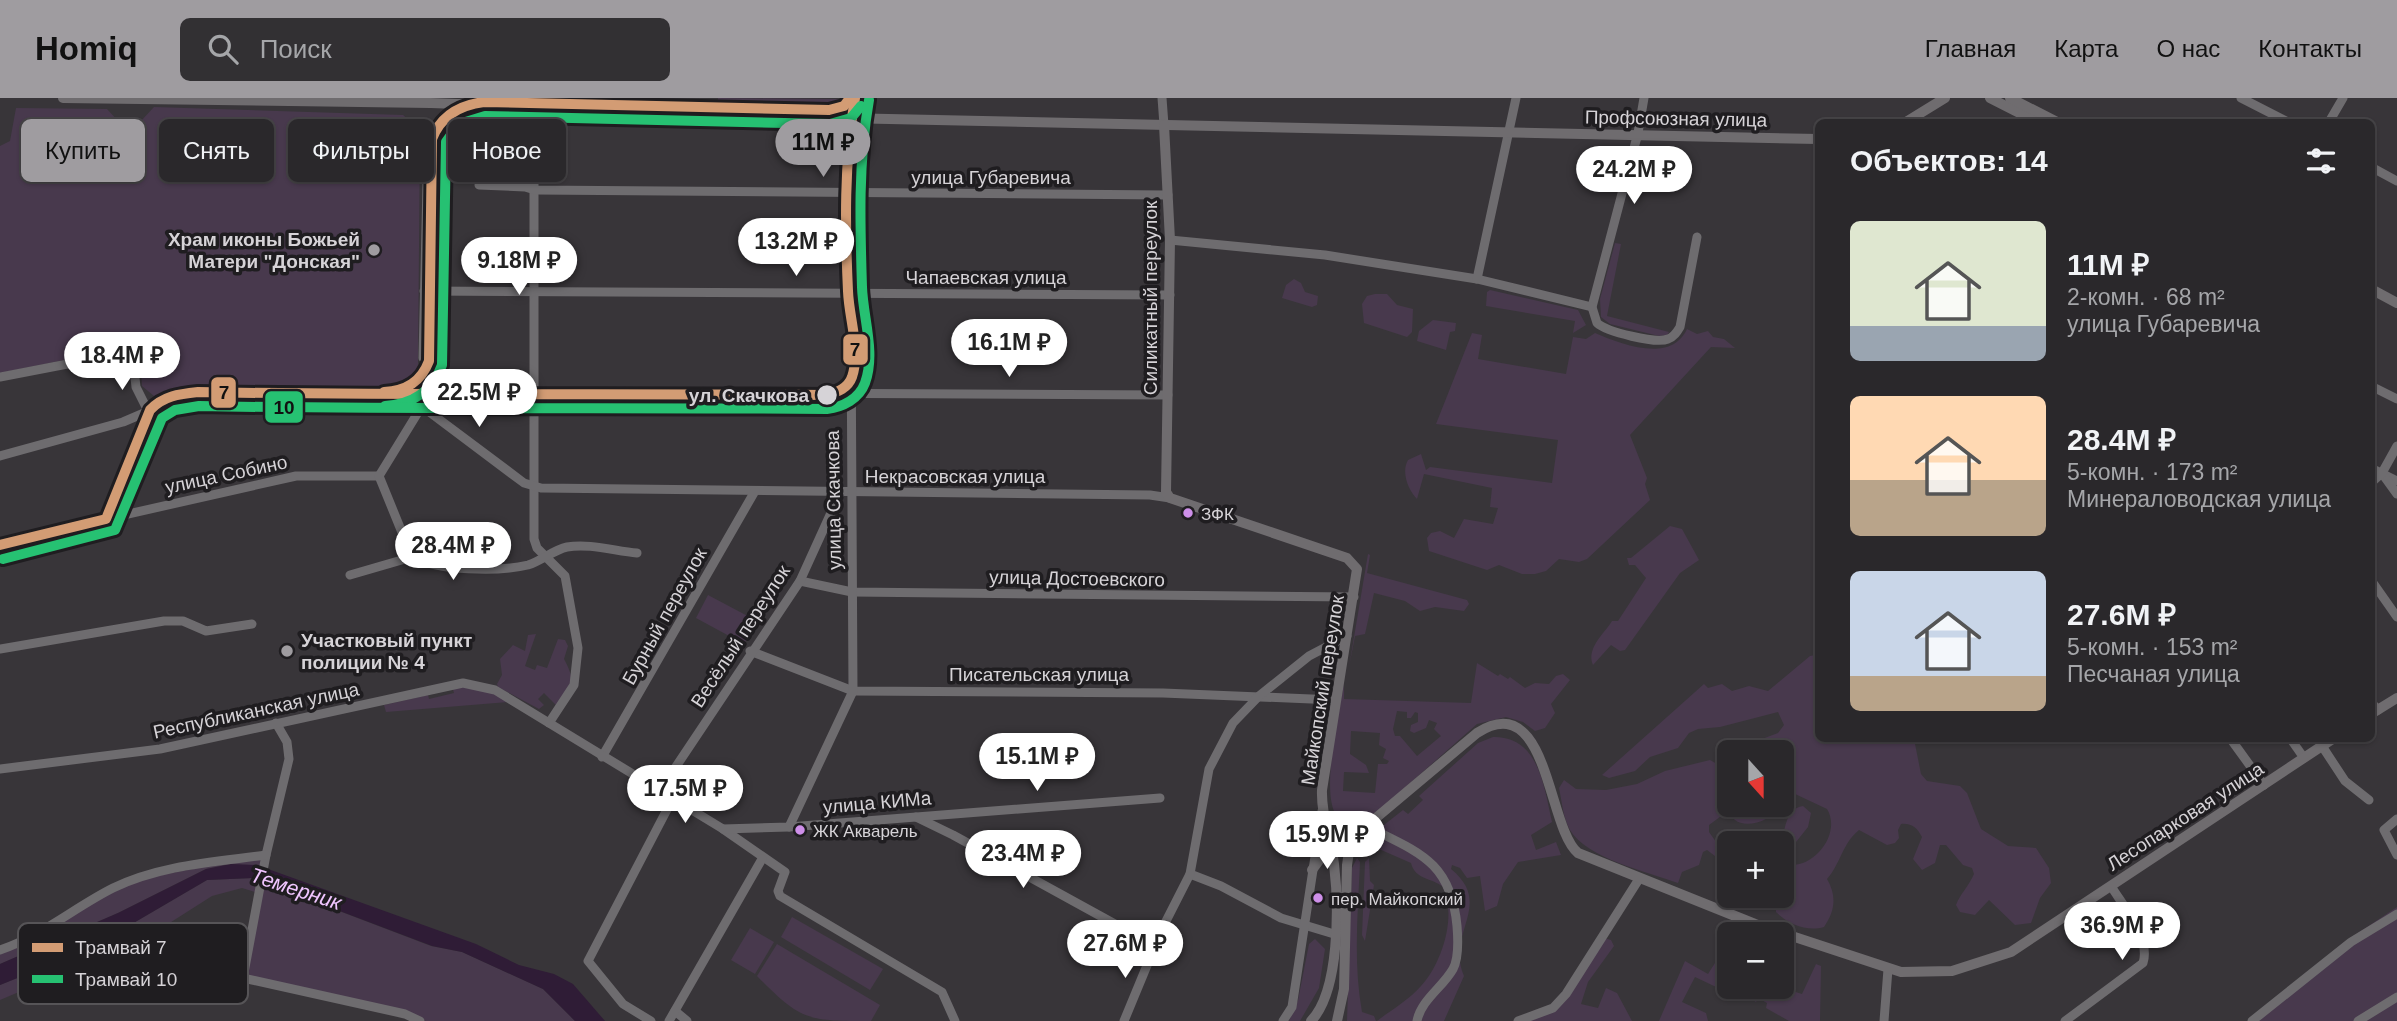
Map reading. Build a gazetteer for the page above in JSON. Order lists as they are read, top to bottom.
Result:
{
  "streets": {
    "main road": [
      "Профсоюзная улица",
      "Силикатный переулок",
      "Некрасовская улица",
      "Майкопский переулок",
      "Лесопарковая улица"
    ],
    "street": [
      "улица Губаревича",
      "Чапаевская улица",
      "улица Собино",
      "улица Скачкова",
      "улица Достоевского",
      "Бурный переулок",
      "Весёлый переулок",
      "Писательская улица",
      "Республиканская улица",
      "улица КИМа"
    ]
  },
  "crossings": [
    ["Профсоюзная улица", "Силикатный переулок"],
    ["Профсоюзная улица", "улица Скачкова"],
    ["улица Губаревича", "Силикатный переулок"],
    ["улица Губаревича", "улица Скачкова"],
    ["Чапаевская улица", "Силикатный переулок"],
    ["Чапаевская улица", "улица Скачкова"],
    ["Силикатный переулок", "Некрасовская улица"],
    ["Некрасовская улица", "улица Скачкова"],
    ["Некрасовская улица", "Бурный переулок"],
    ["Некрасовская улица", "Весёлый переулок"],
    ["Некрасовская улица", "Майкопский переулок"],
    ["улица Скачкова", "улица Достоевского"],
    ["улица Скачкова", "Писательская улица"],
    ["улица Скачкова", "улица КИМа"],
    ["улица Достоевского", "Весёлый переулок"],
    ["улица Достоевского", "Майкопский переулок"],
    ["Бурный переулок", "Республиканская улица"],
    ["Весёлый переулок", "Писательская улица"],
    ["Весёлый переулок", "Республиканская улица"],
    ["Писательская улица", "Майкопский переулок"],
    ["Республиканская улица", "улица КИМа"]
  ],
  "water": ["Темерник"],
  "places": [
    "Храм иконы Божьей Матери \"Донская\"",
    "ул. Скачкова",
    "ЗФК",
    "Участковый пункт полиции № 4",
    "ЖК Акварель",
    "пер. Майкопский"
  ],
  "lines": ["tram line 7", "tram line 10"],
  "legend": ["Трамвай 7", "Трамвай 10"],
  "north": "bottom",
  "page": {
    "header": "Homiq",
    "search": "Поиск",
    "nav": [
      "Главная",
      "Карта",
      "О нас",
      "Контакты"
    ],
    "price": [
      "11M ₽",
      "24.2M ₽",
      "13.2M ₽",
      "9.18M ₽",
      "16.1M ₽",
      "18.4M ₽",
      "22.5M ₽",
      "28.4M ₽",
      "15.1M ₽",
      "17.5M ₽",
      "15.9M ₽",
      "23.4M ₽",
      "36.9M ₽",
      "27.6M ₽"
    ],
    "chip": [
      "Купить",
      "Снять",
      "Фильтры",
      "Новое"
    ],
    "heading": "Объектов: 14",
    "list": [
      {
        "name": "11M ₽",
        "note": "2-комн. · 68 m² · улица Губаревича"
      },
      {
        "name": "28.4M ₽",
        "note": "5-комн. · 173 m² · Минераловодская улица"
      },
      {
        "name": "27.6M ₽",
        "note": "5-комн. · 153 m² · Песчаная улица"
      }
    ],
    "map_buttons": ["+", "−"]
  }
}
